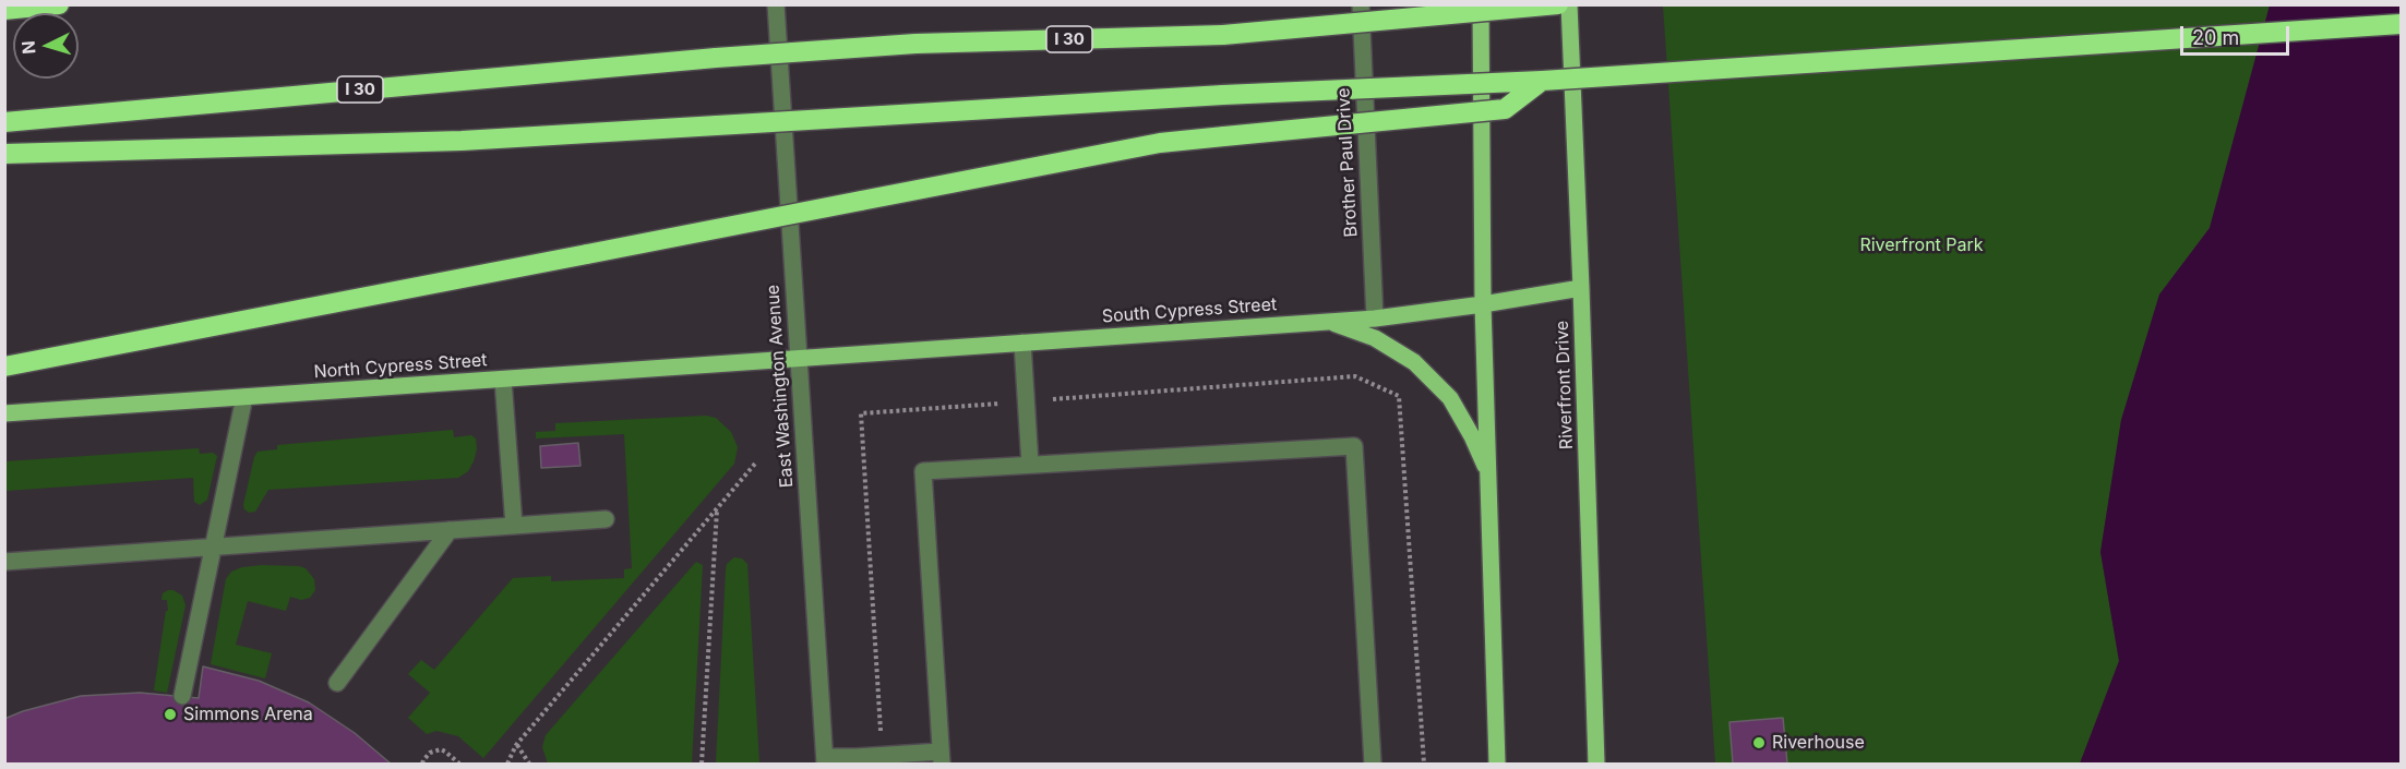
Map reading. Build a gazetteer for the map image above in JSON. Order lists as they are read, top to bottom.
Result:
{
  "streets": {
    "highway": ["I 30"],
    "main road": ["South Cypress Street", "North Cypress Street", "Riverfront Drive"],
    "street": ["Brother Paul Drive", "East Washington Avenue"]
  },
  "crossings": [
    ["Brother Paul Drive", "South Cypress Street"],
    ["South Cypress Street", "North Cypress Street"],
    ["South Cypress Street", "Riverfront Drive"],
    ["South Cypress Street", "East Washington Avenue"],
    ["North Cypress Street", "East Washington Avenue"]
  ],
  "parks": ["Riverfront Park"],
  "places": ["Simmons Arena", "Riverhouse"],
  "scale_bar": "20 m",
  "north": "left"
}
